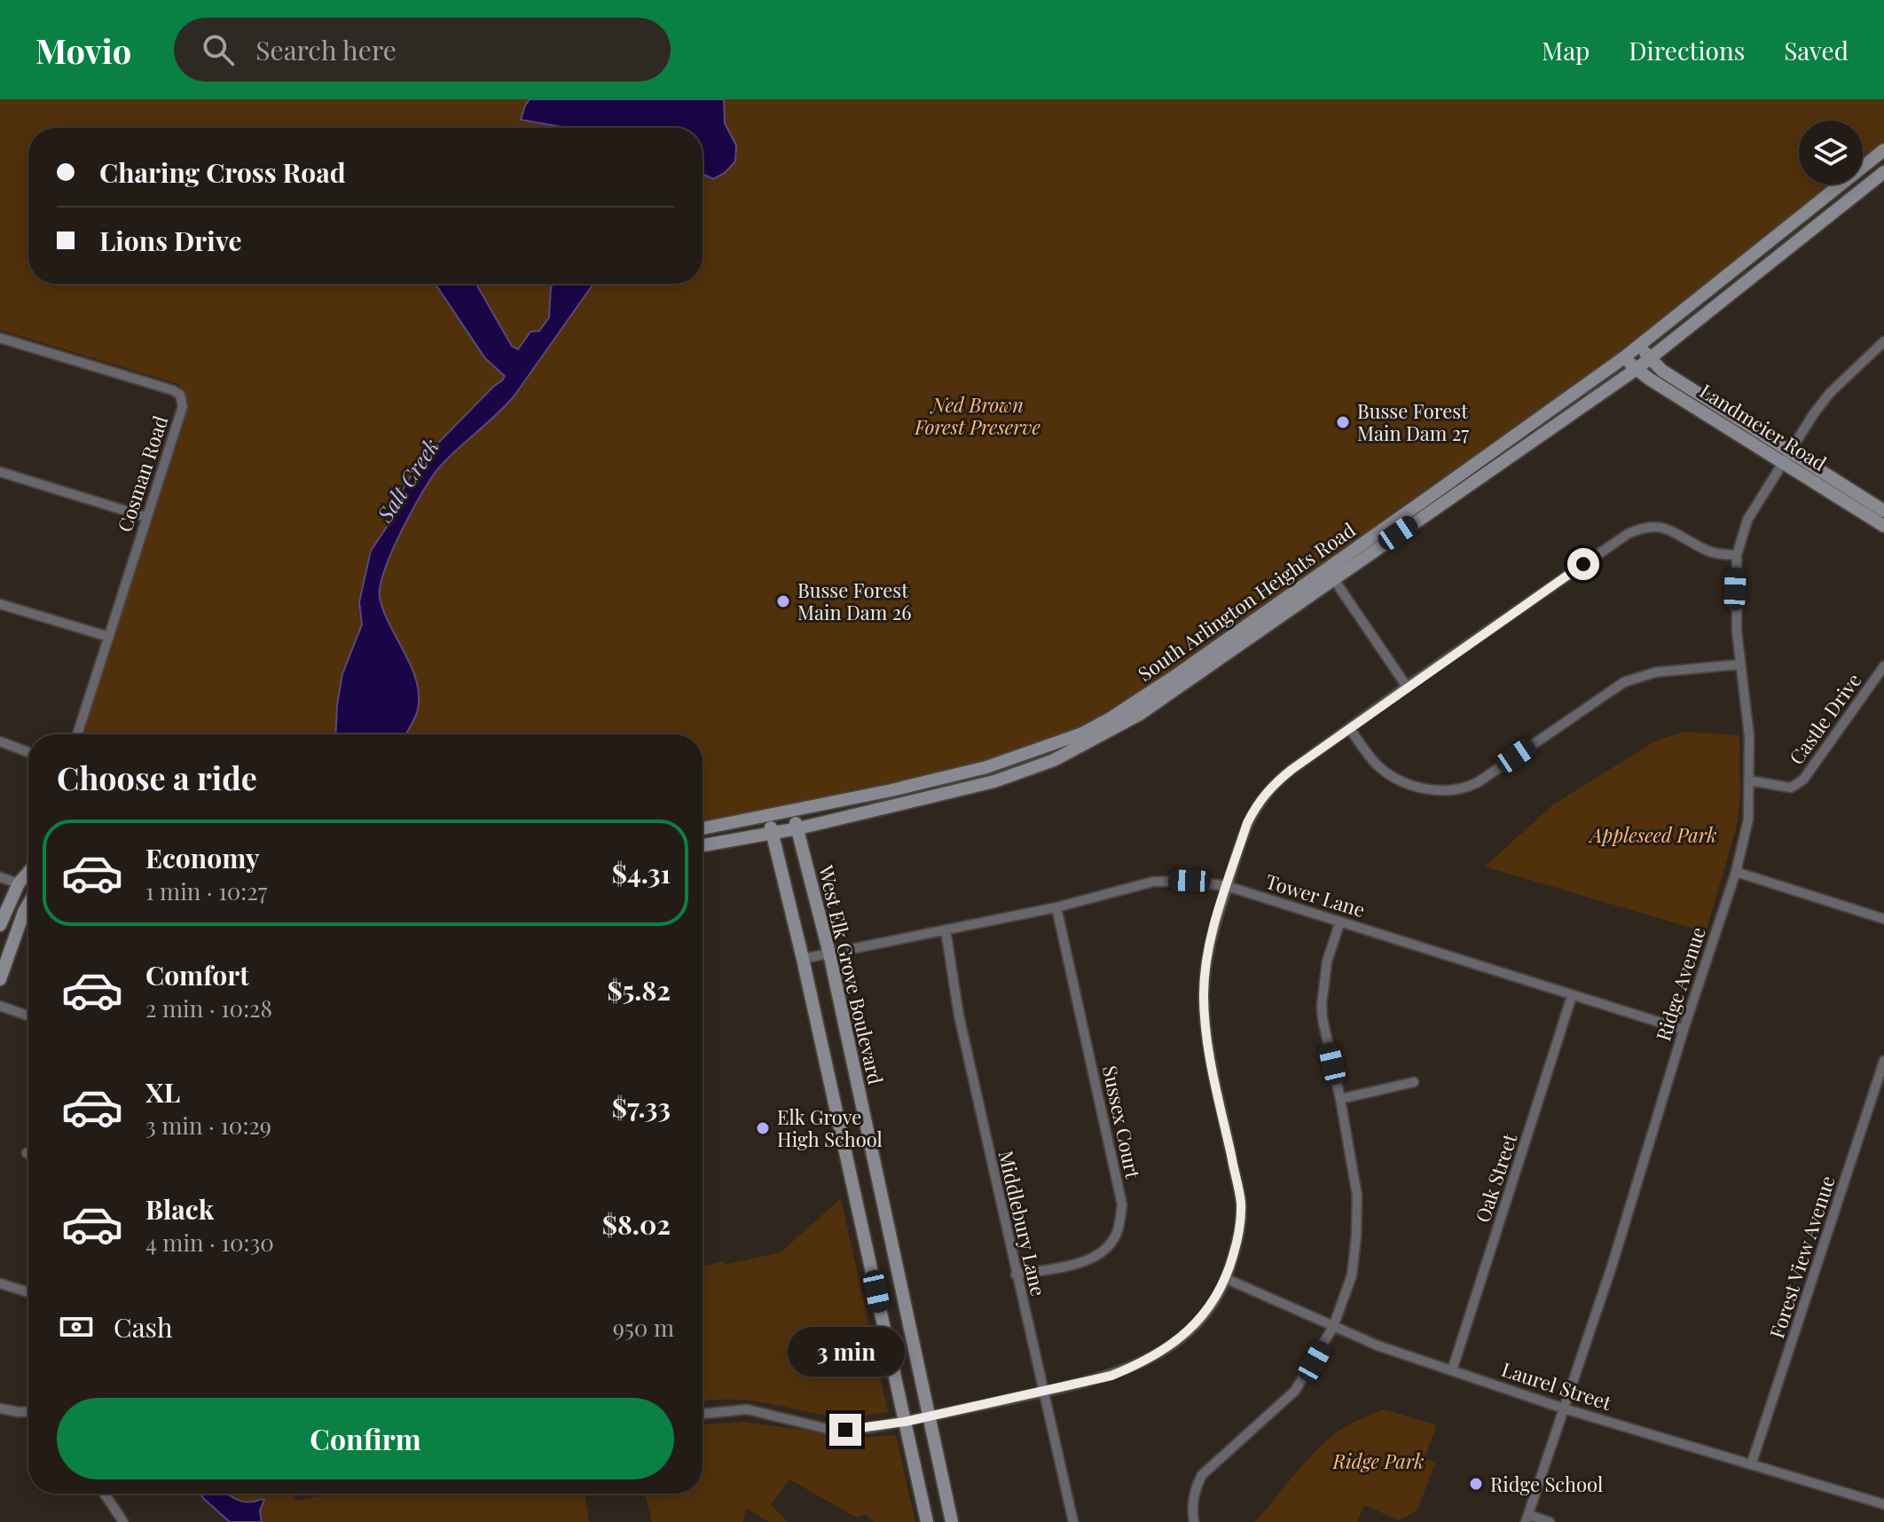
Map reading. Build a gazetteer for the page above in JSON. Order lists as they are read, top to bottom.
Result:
{
  "streets": {
    "main road": ["Landmeier Road", "South Arlington Heights Road", "West Elk Grove Boulevard"],
    "street": [
      "Cosman Road",
      "Castle Drive",
      "Tower Lane",
      "Ridge Avenue",
      "Sussex Court",
      "Oak Street",
      "Middlebury Lane",
      "Forest View Avenue",
      "Laurel Street"
    ]
  },
  "crossings": [
    ["Landmeier Road", "South Arlington Heights Road"],
    ["Landmeier Road", "Ridge Avenue"],
    ["South Arlington Heights Road", "West Elk Grove Boulevard"],
    ["Castle Drive", "Ridge Avenue"],
    ["Tower Lane", "West Elk Grove Boulevard"],
    ["Tower Lane", "Ridge Avenue"],
    ["Tower Lane", "Sussex Court"],
    ["Tower Lane", "Oak Street"],
    ["Tower Lane", "Middlebury Lane"],
    ["Ridge Avenue", "Laurel Street"],
    ["Sussex Court", "Middlebury Lane"],
    ["Oak Street", "Laurel Street"],
    ["Forest View Avenue", "Laurel Street"]
  ],
  "water": ["Salt Creek"],
  "parks": ["Ned Brown Forest Preserve", "Appleseed Park", "Ridge Park"],
  "places": [
    "Busse Forest Main Dam 27",
    "Busse Forest Main Dam 26",
    "Elk Grove High School",
    "Ridge School"
  ],
  "page": {
    "header": "Movio",
    "search": "Search here",
    "nav": ["Map", "Directions", "Saved"],
    "banner": ["Charing Cross Road", "Lions Drive"],
    "heading": "Choose a ride",
    "list": [
      {
        "name": "Economy",
        "note": "1 min · 10:27",
        "value": "$4.31"
      },
      {
        "name": "Comfort",
        "note": "2 min · 10:28",
        "value": "$5.82"
      },
      {
        "name": "XL",
        "note": "3 min · 10:29",
        "value": "$7.33"
      },
      {
        "name": "Black",
        "note": "4 min · 10:30",
        "value": "$8.02"
      }
    ],
    "pay": ["Cash", "950 m"],
    "bubble": "3 min",
    "buttons": "Confirm"
  }
}
